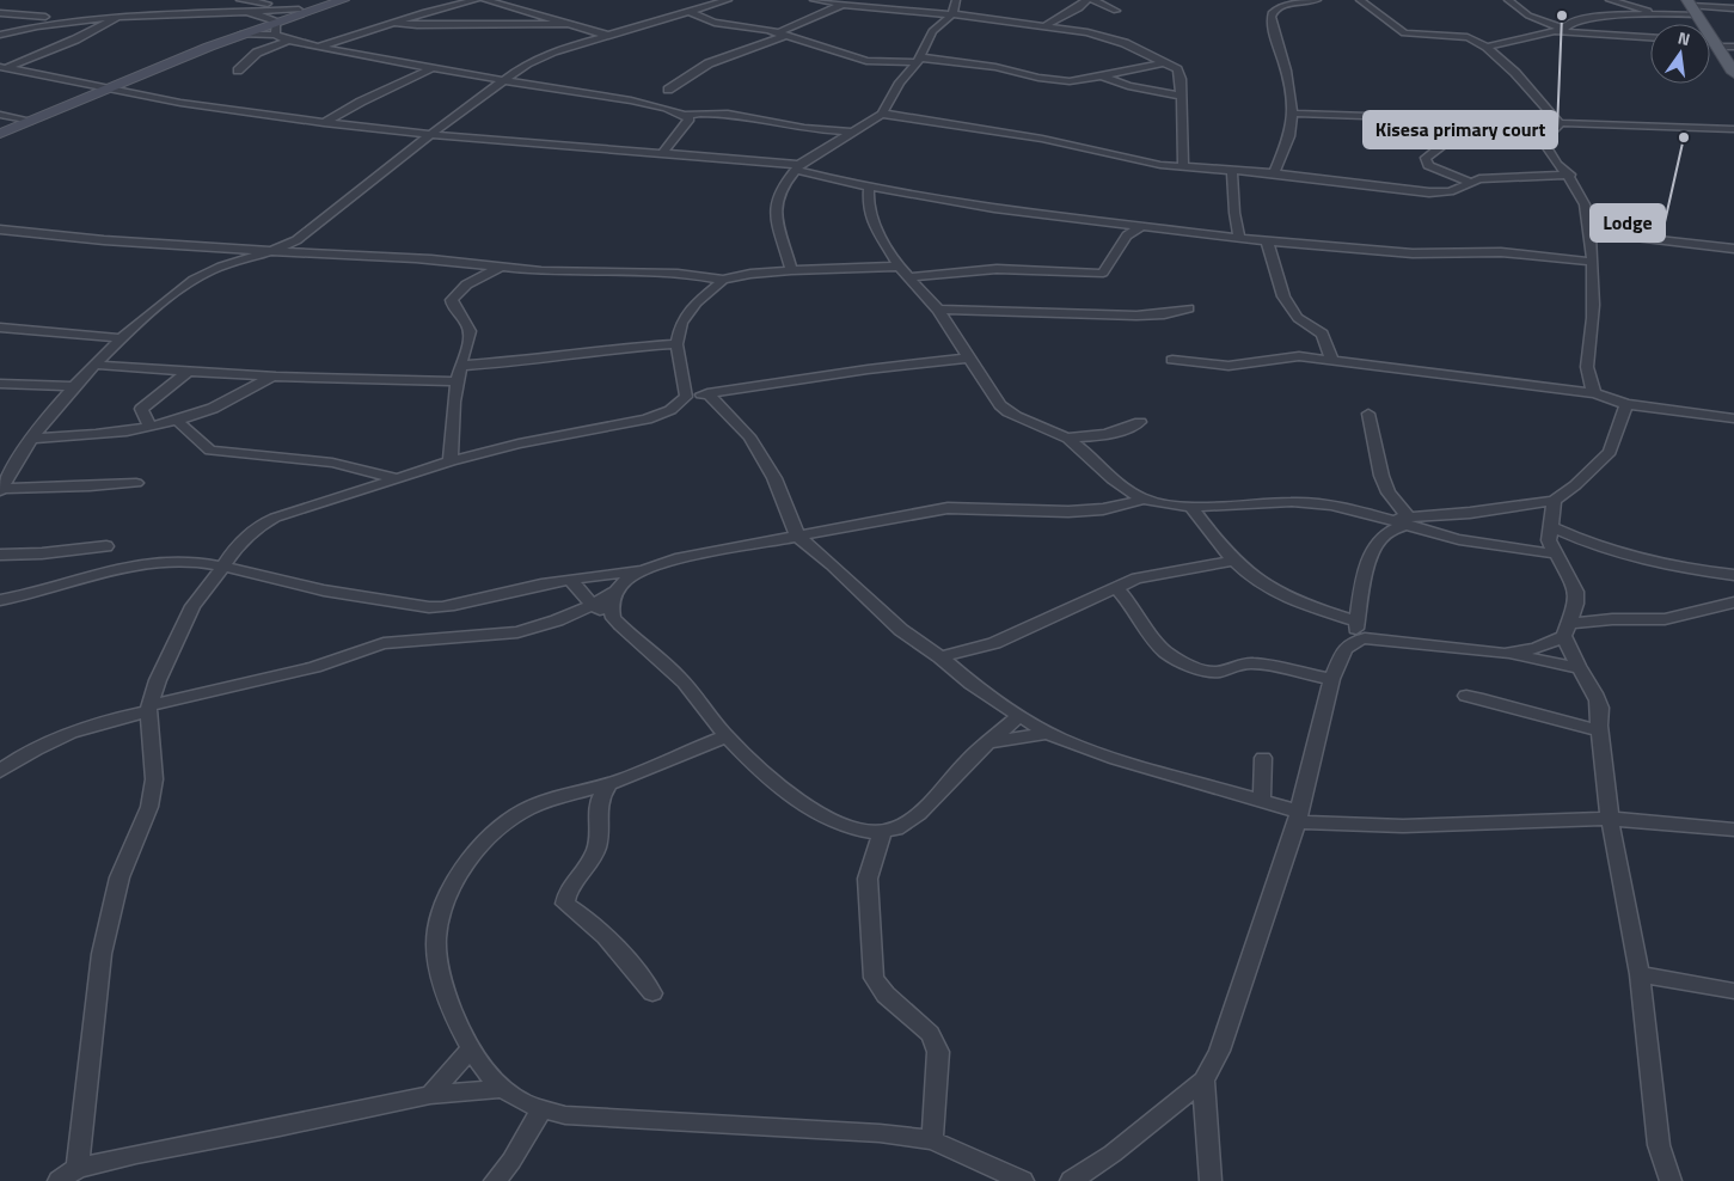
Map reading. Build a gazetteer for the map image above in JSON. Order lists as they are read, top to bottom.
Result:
{
  "places": ["Kisesa primary court", "Lodge"],
  "north": "top"
}
